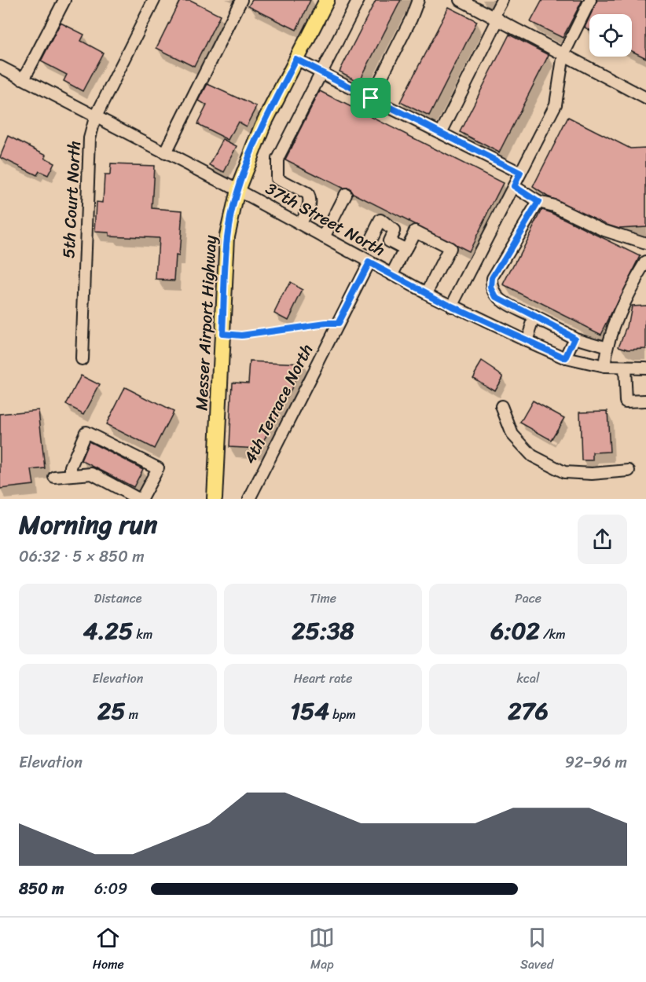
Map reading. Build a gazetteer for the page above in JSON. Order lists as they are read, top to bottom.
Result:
{
  "streets": {
    "main road": ["Messer Airport Highway"],
    "street": ["5th Court North", "37th Street North", "4th Terrace North"]
  },
  "crossings": [
    ["5th Court North", "37th Street North"],
    ["37th Street North", "Messer Airport Highway"],
    ["37th Street North", "4th Terrace North"]
  ],
  "page": {
    "heading": ["Morning run", "06:32 · 5 × 850 m"],
    "stats": [
      ["Distance", "4.25 km"],
      ["Time", "25:38"],
      ["Pace", "6:02 /km"],
      ["Elevation", "25 m"],
      ["Heart rate", "154 bpm"],
      ["kcal", "276"]
    ],
    "chart": ["Elevation", "92–96 m"],
    "list": [
      {
        "name": "850 m",
        "note": "6:09"
      }
    ],
    "tabs": ["Home", "Map", "Saved"]
  }
}
